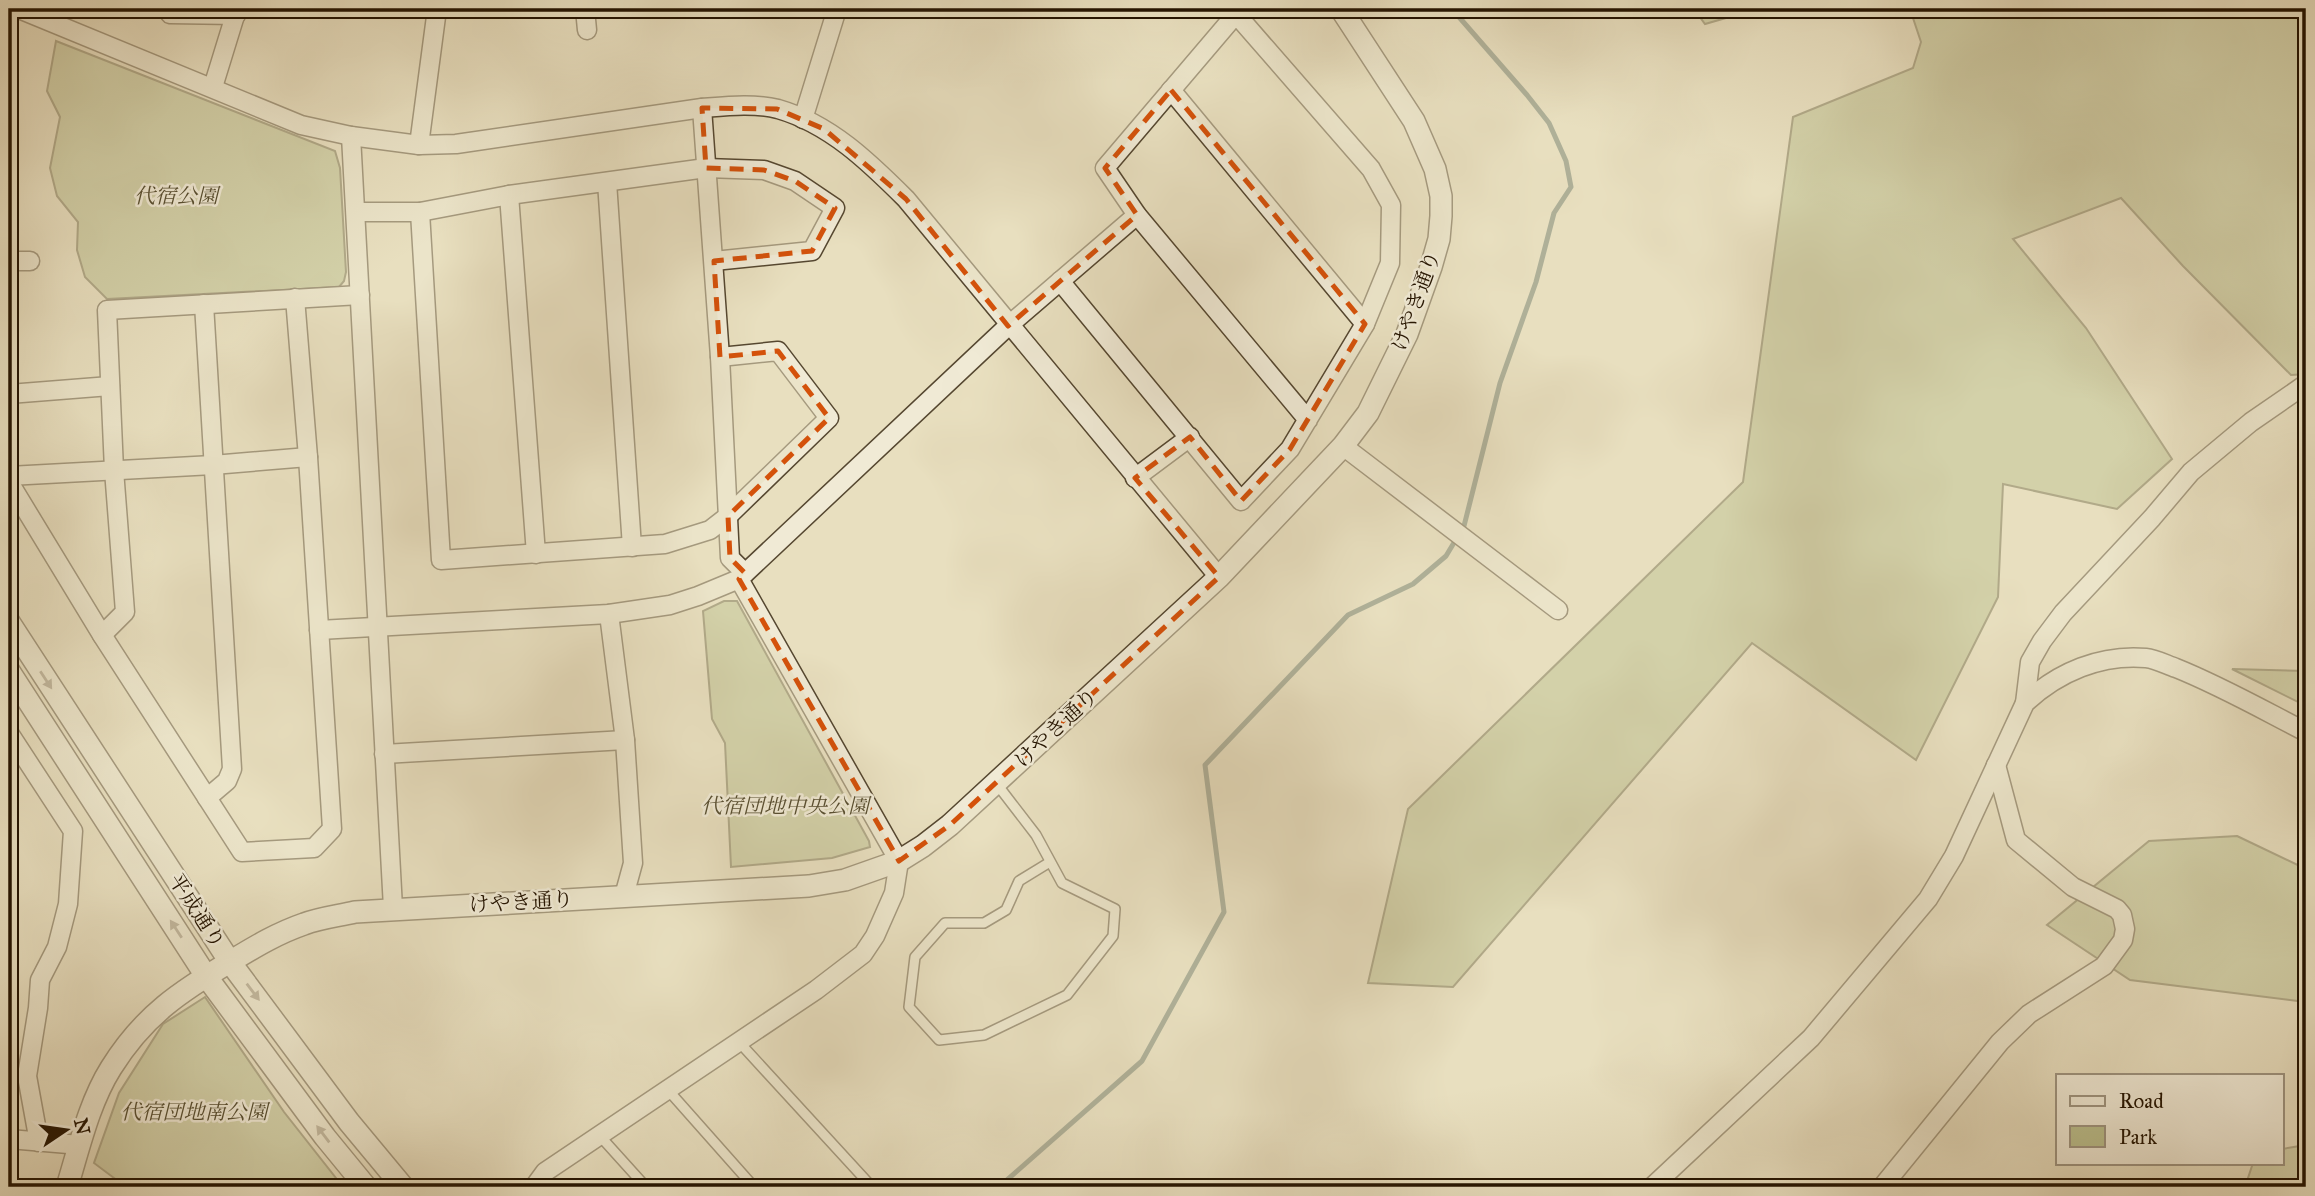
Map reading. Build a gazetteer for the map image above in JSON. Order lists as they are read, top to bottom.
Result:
{
  "streets": {
    "street": ["けやき通り", "平成通り"]
  },
  "crossings": [
    ["けやき通り", "平成通り"]
  ],
  "parks": ["代宿公園", "代宿団地中央公園", "代宿団地南公園"],
  "legend": ["Road", "Park"],
  "north": "right"
}
